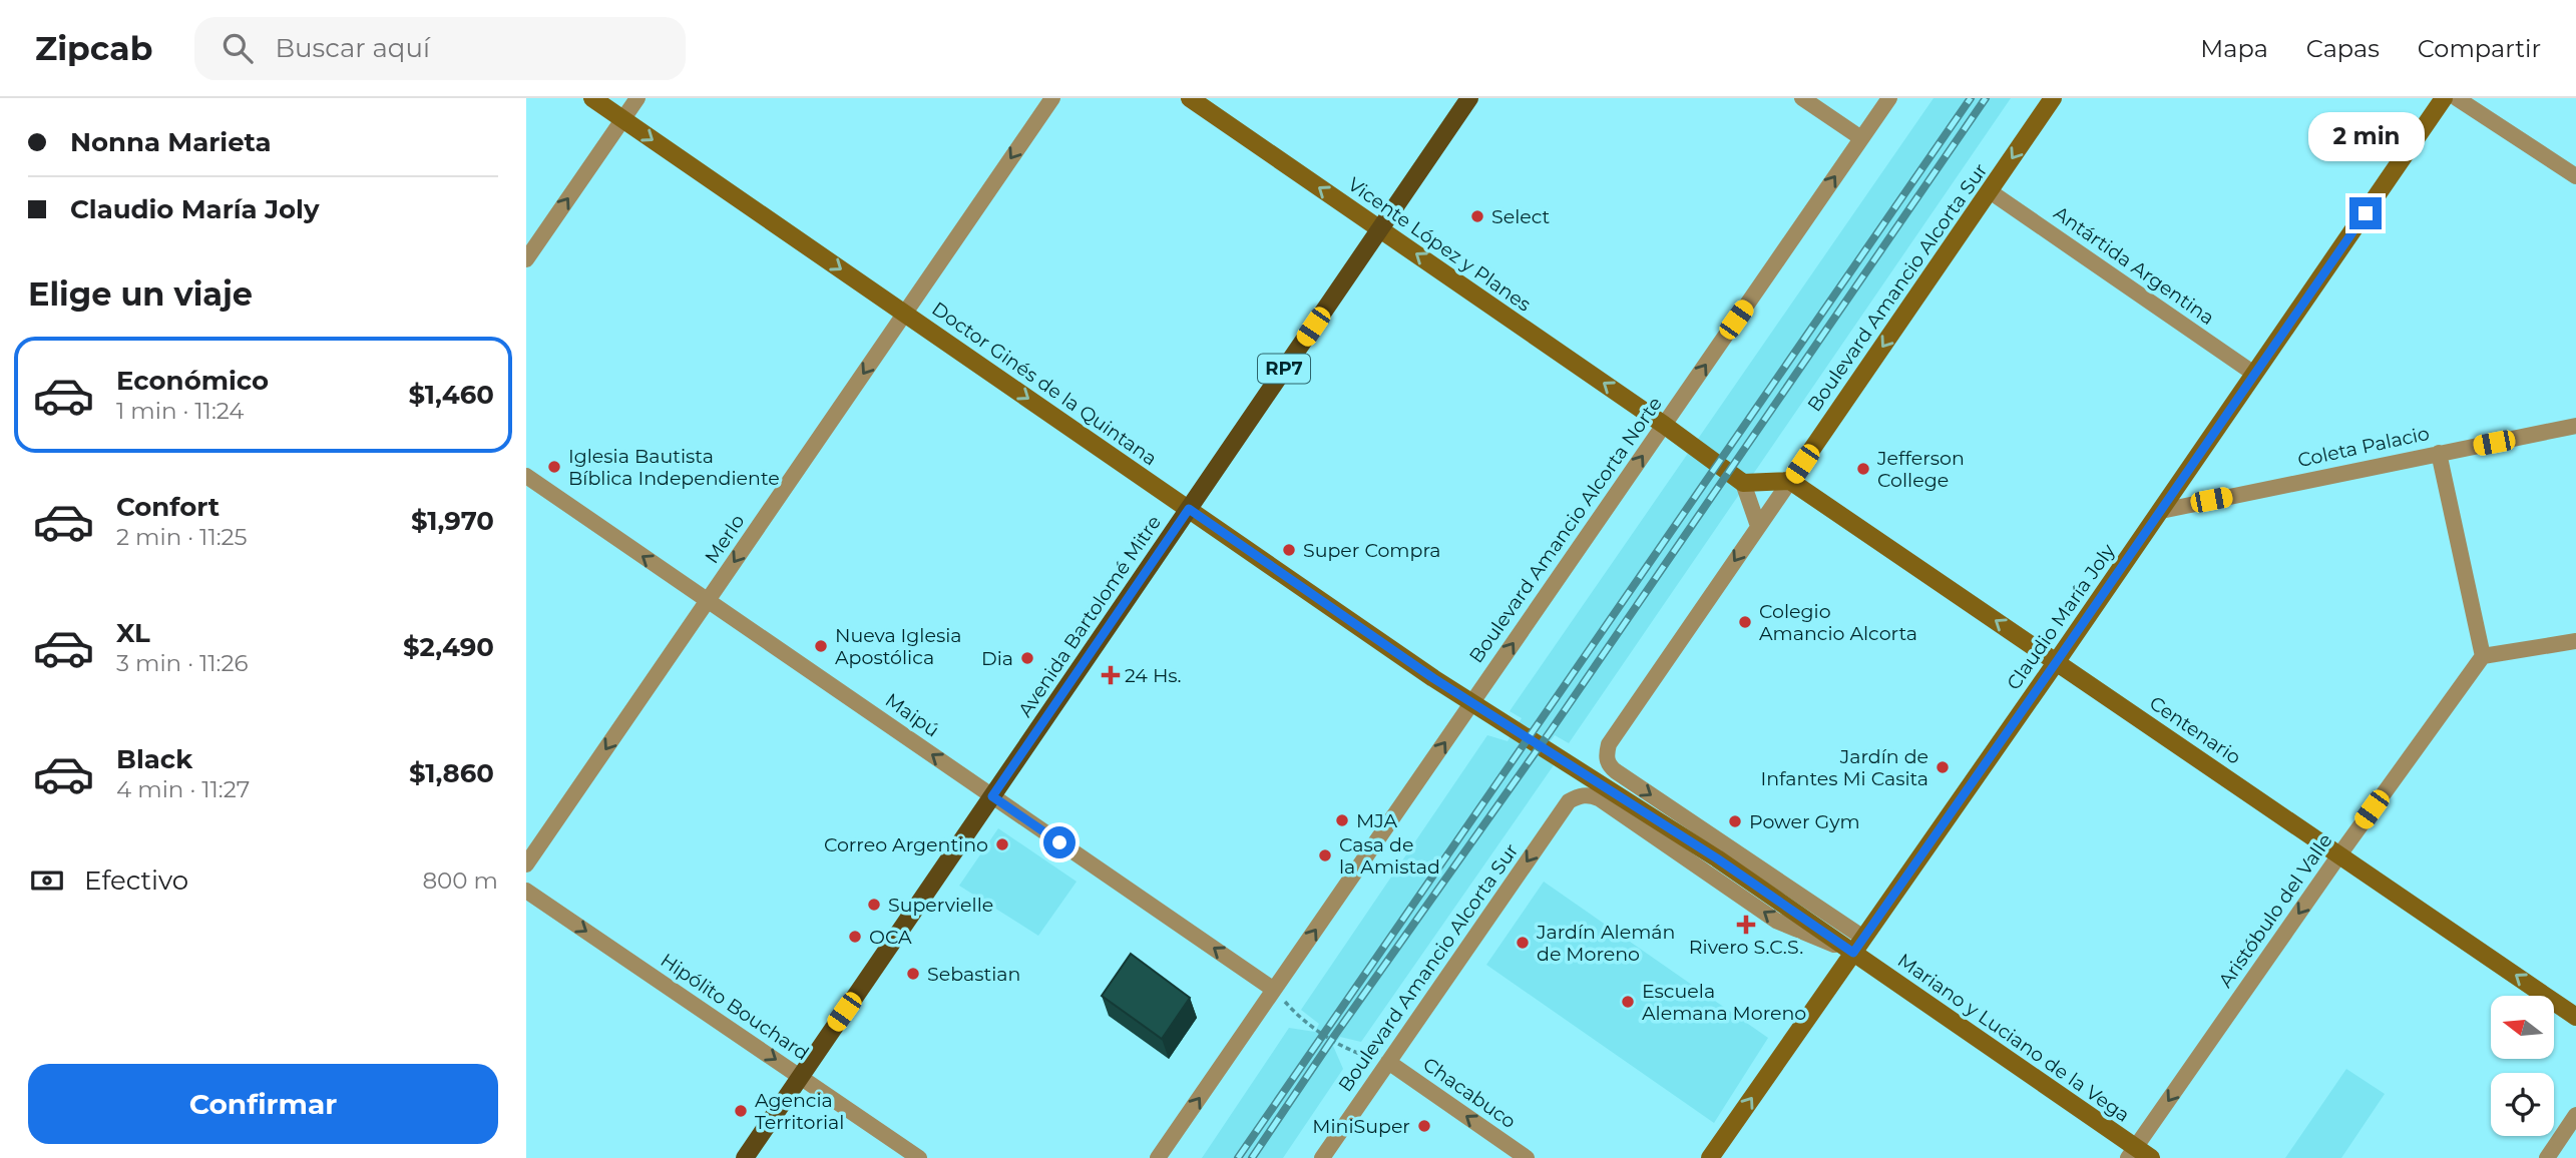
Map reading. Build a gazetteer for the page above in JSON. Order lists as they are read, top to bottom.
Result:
{
  "streets": {
    "main road": ["RP7", "Avenida Bartolomé Mitre"],
    "street": [
      "Vicente López y Planes",
      "Antártida Argentina",
      "Boulevard Amancio Alcorta Sur",
      "Doctor Ginés de la Quintana",
      "Coleta Palacio",
      "Boulevard Amancio Alcorta Norte",
      "Merlo",
      "Claudio María Joly",
      "Maipú",
      "Centenario",
      "Aristóbulo del Valle",
      "Hipólito Bouchard",
      "Mariano y Luciano de la Vega",
      "Chacabuco"
    ]
  },
  "crossings": [
    ["Vicente López y Planes", "Boulevard Amancio Alcorta Norte"],
    ["Vicente López y Planes", "Avenida Bartolomé Mitre"],
    ["Antártida Argentina", "Boulevard Amancio Alcorta Sur"],
    ["Antártida Argentina", "Claudio María Joly"],
    ["Boulevard Amancio Alcorta Sur", "Centenario"],
    ["Boulevard Amancio Alcorta Sur", "Mariano y Luciano de la Vega"],
    ["Boulevard Amancio Alcorta Sur", "Chacabuco"],
    ["Doctor Ginés de la Quintana", "Boulevard Amancio Alcorta Norte"],
    ["Doctor Ginés de la Quintana", "Merlo"],
    ["Doctor Ginés de la Quintana", "Avenida Bartolomé Mitre"],
    ["Doctor Ginés de la Quintana", "Mariano y Luciano de la Vega"],
    ["Coleta Palacio", "Claudio María Joly"],
    ["Boulevard Amancio Alcorta Norte", "Maipú"],
    ["Merlo", "Maipú"],
    ["Avenida Bartolomé Mitre", "Maipú"],
    ["Avenida Bartolomé Mitre", "Hipólito Bouchard"],
    ["Claudio María Joly", "Centenario"],
    ["Claudio María Joly", "Mariano y Luciano de la Vega"],
    ["Centenario", "Aristóbulo del Valle"],
    ["Aristóbulo del Valle", "Mariano y Luciano de la Vega"]
  ],
  "one_way": [
    "Vicente López y Planes",
    "Boulevard Amancio Alcorta Sur",
    "Doctor Ginés de la Quintana",
    "Boulevard Amancio Alcorta Norte",
    "Merlo",
    "Maipú",
    "Centenario",
    "Aristóbulo del Valle",
    "Hipólito Bouchard",
    "Chacabuco"
  ],
  "places": {
    "other": [
      "Select",
      "Iglesia Bautista Bíblica Independiente",
      "Jefferson College",
      "Super Compra",
      "Colegio Amancio Alcorta",
      "Nueva Iglesia Apostólica",
      "Dia",
      "Jardín de Infantes Mi Casita",
      "MJA",
      "Power Gym",
      "Correo Argentino",
      "Casa de la Amistad",
      "Supervielle",
      "OCA",
      "Jardín Alemán de Moreno",
      "Sebastian",
      "Escuela Alemana Moreno",
      "Agencia Territorial",
      "MiniSuper"
    ],
    "health": ["24 Hs.", "Rivero S.C.S."]
  },
  "north": "left",
  "page": {
    "header": "Zipcab",
    "search": "Buscar aquí",
    "nav": ["Mapa", "Capas", "Compartir"],
    "banner": ["Nonna Marieta", "Claudio María Joly"],
    "bubble": "2 min",
    "heading": "Elige un viaje",
    "list": [
      {
        "name": "Económico",
        "note": "1 min · 11:24",
        "value": "$1,460"
      },
      {
        "name": "Confort",
        "note": "2 min · 11:25",
        "value": "$1,970"
      },
      {
        "name": "XL",
        "note": "3 min · 11:26",
        "value": "$2,490"
      },
      {
        "name": "Black",
        "note": "4 min · 11:27",
        "value": "$1,860"
      }
    ],
    "pay": ["Efectivo", "800 m"],
    "buttons": "Confirmar"
  }
}
